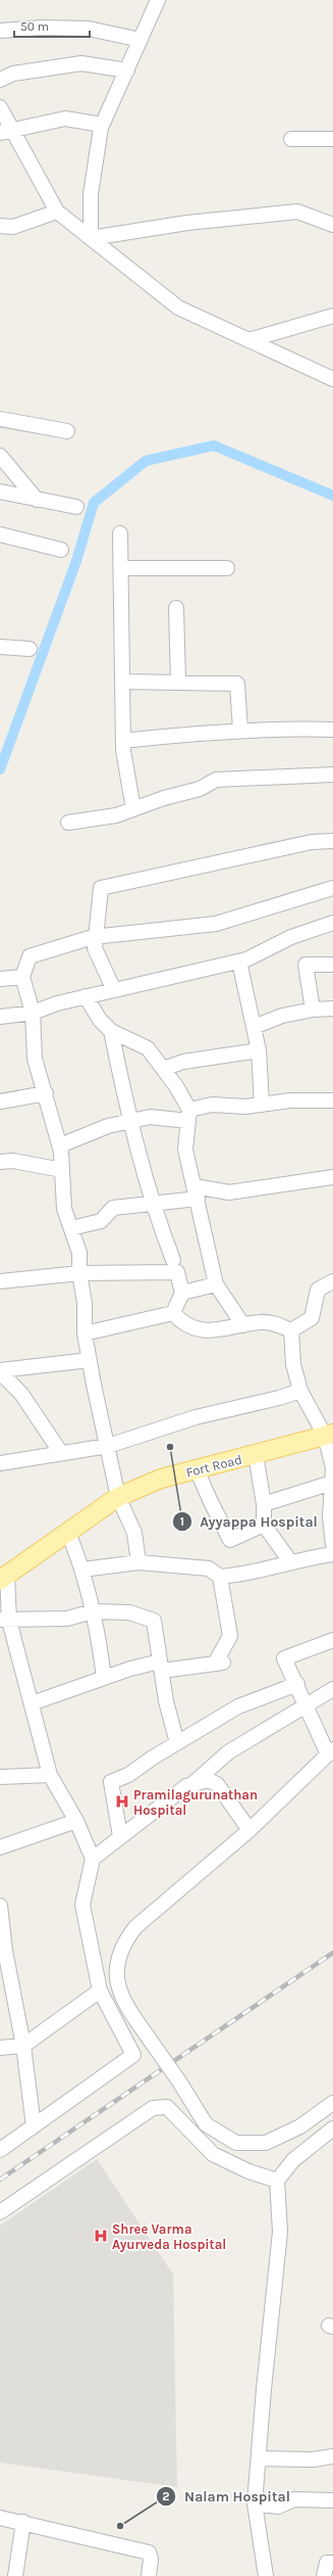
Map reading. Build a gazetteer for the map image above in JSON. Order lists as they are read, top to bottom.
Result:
{
  "streets": {
    "main road": ["Fort Road"]
  },
  "places": {
    "other": ["Ayyappa Hospital", "Nalam Hospital"],
    "hospital": ["Pramilagurunathan Hospital", "Shree Varma Ayurveda Hospital"]
  },
  "scale_bar": "50 m"
}
